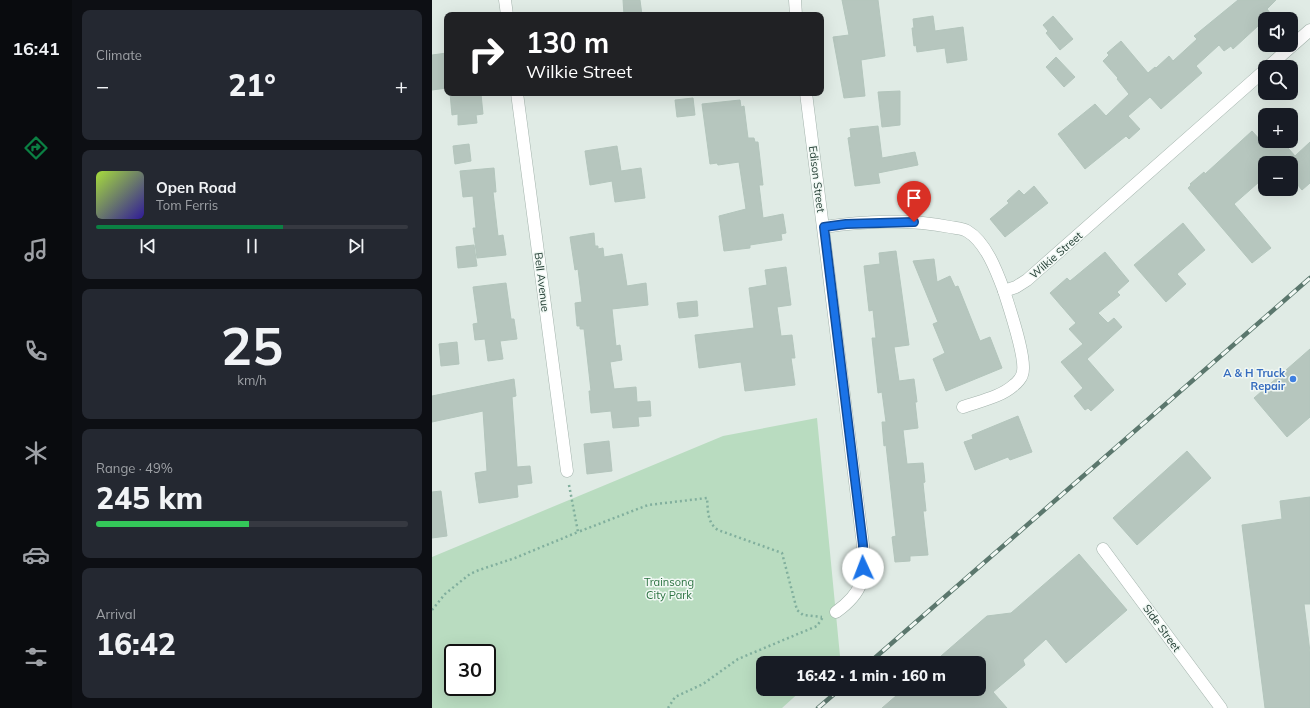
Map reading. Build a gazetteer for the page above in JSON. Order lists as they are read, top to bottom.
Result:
{
  "streets": {
    "street": [
      "Edison Street",
      "Wilkie Street",
      "Bell Avenue",
      "Side Street"
    ]
  },
  "parks": ["Trainsong City Park"],
  "places": ["A & H Truck Repair"],
  "page": {
    "tabs": "16:41",
    "tile": [
      "Climate",
      ["25", "km/h"],
      ["Range · 49%", "245 km"],
      ["Arrival", "16:42"]
    ],
    "map_buttons": ["+", "−"],
    "turn": ["130 m", "Wilkie Street"],
    "heat": ["−", "21°", "+"],
    "song": ["Open Road", "Tom Ferris"],
    "limit": "30",
    "trip": "16:42 · 1 min · 160 m"
  }
}
